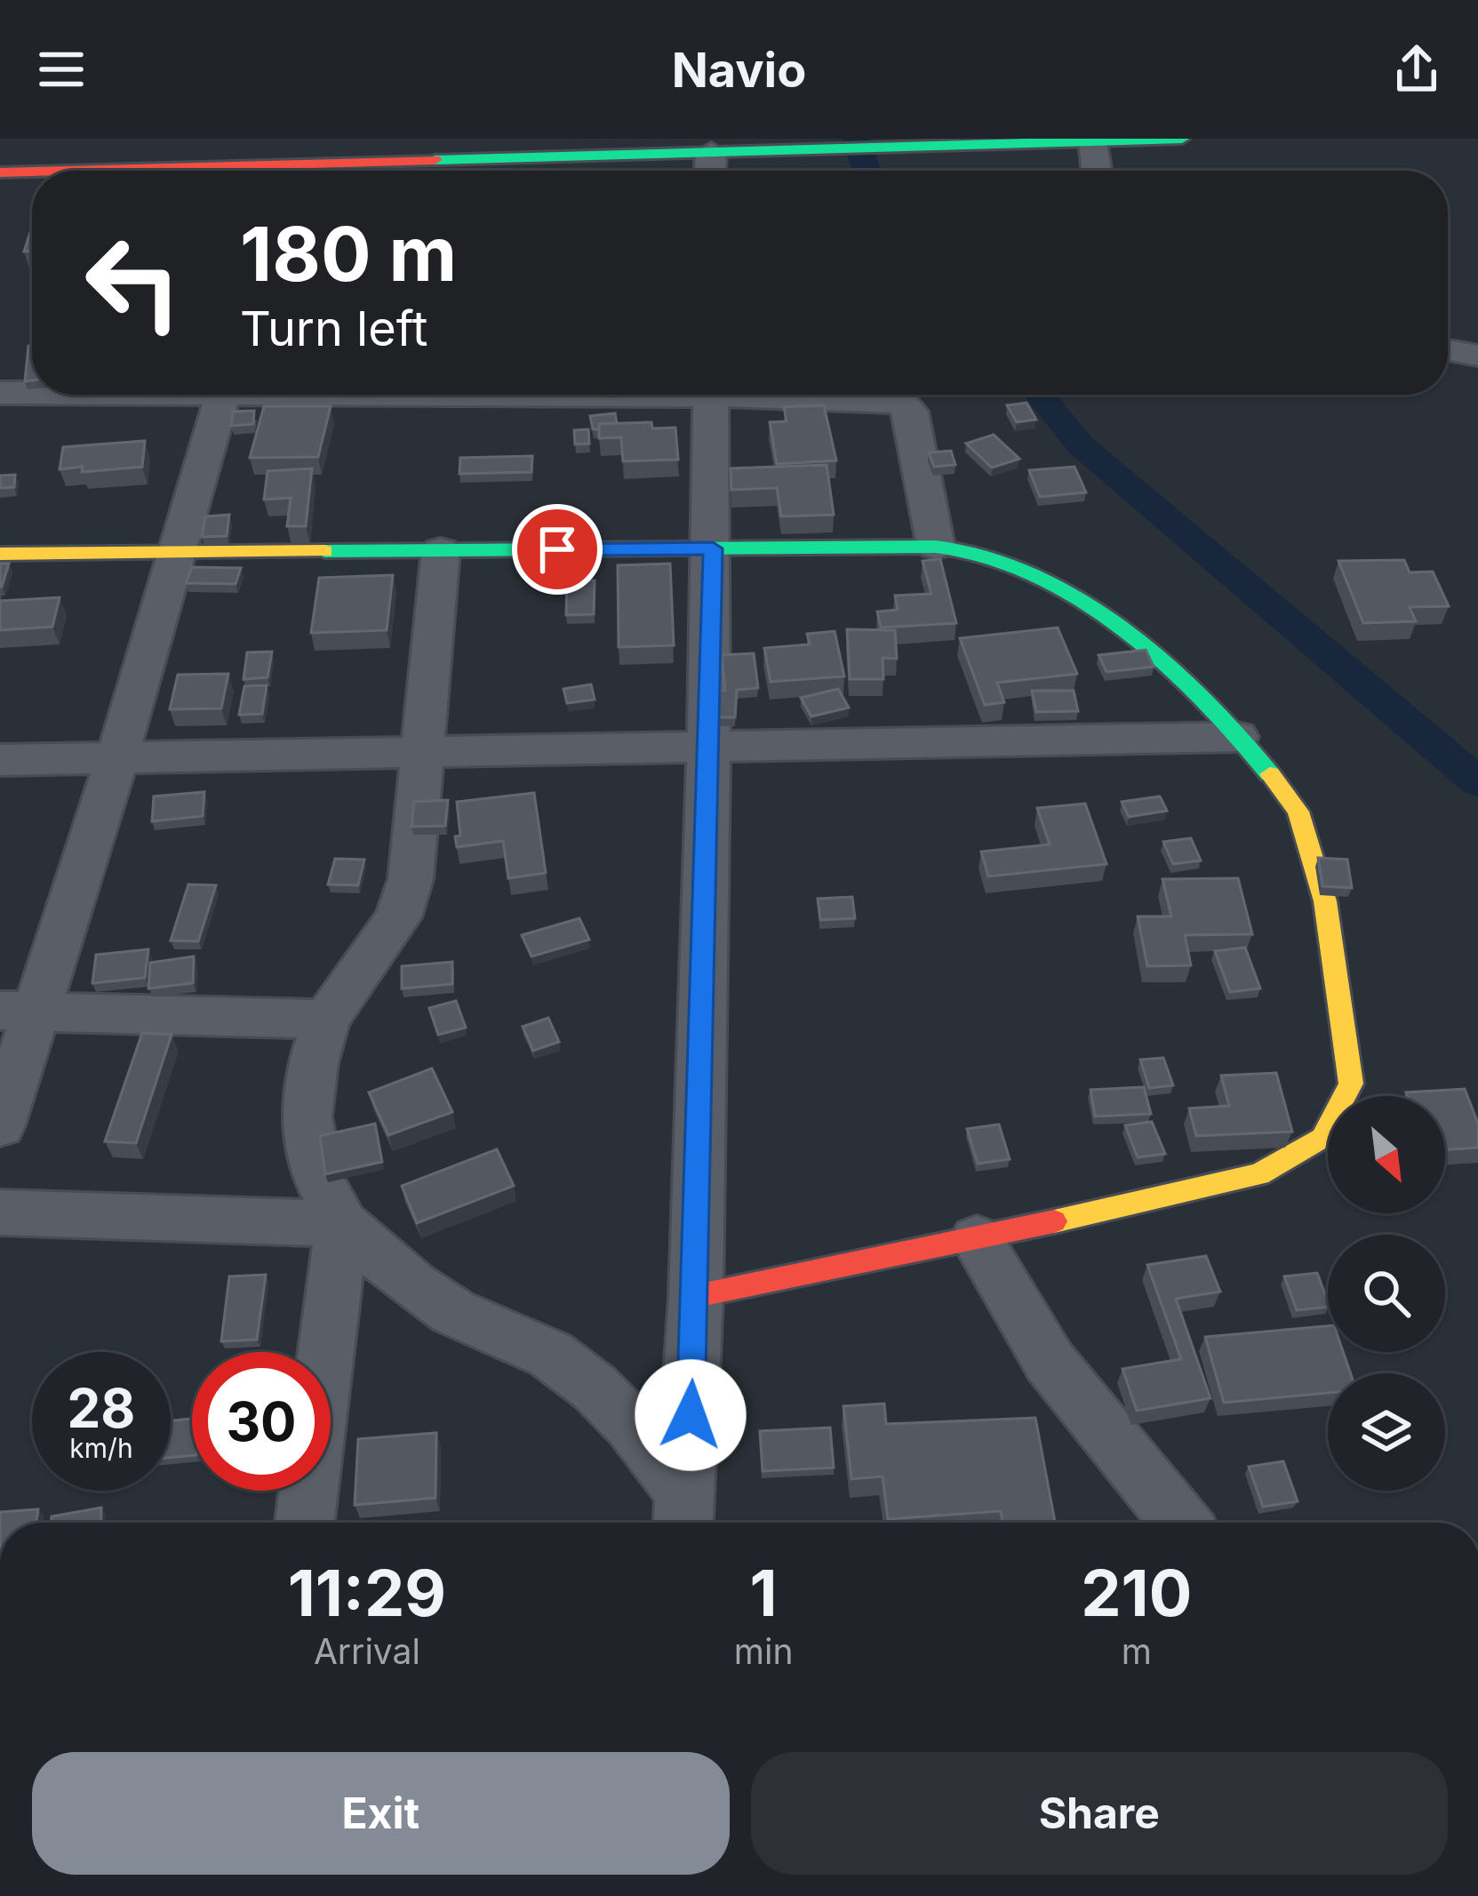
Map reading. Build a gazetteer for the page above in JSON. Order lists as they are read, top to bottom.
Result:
{
  "north": "bottom right",
  "page": {
    "header": "Navio",
    "turn": ["180 m", "Turn left"],
    "speed": "28 km/h",
    "limit": "30",
    "eta": [
      "11:29",
      "Arrival",
      "1",
      "min",
      "210",
      "m"
    ],
    "buttons": ["Exit", "Share"]
  }
}
